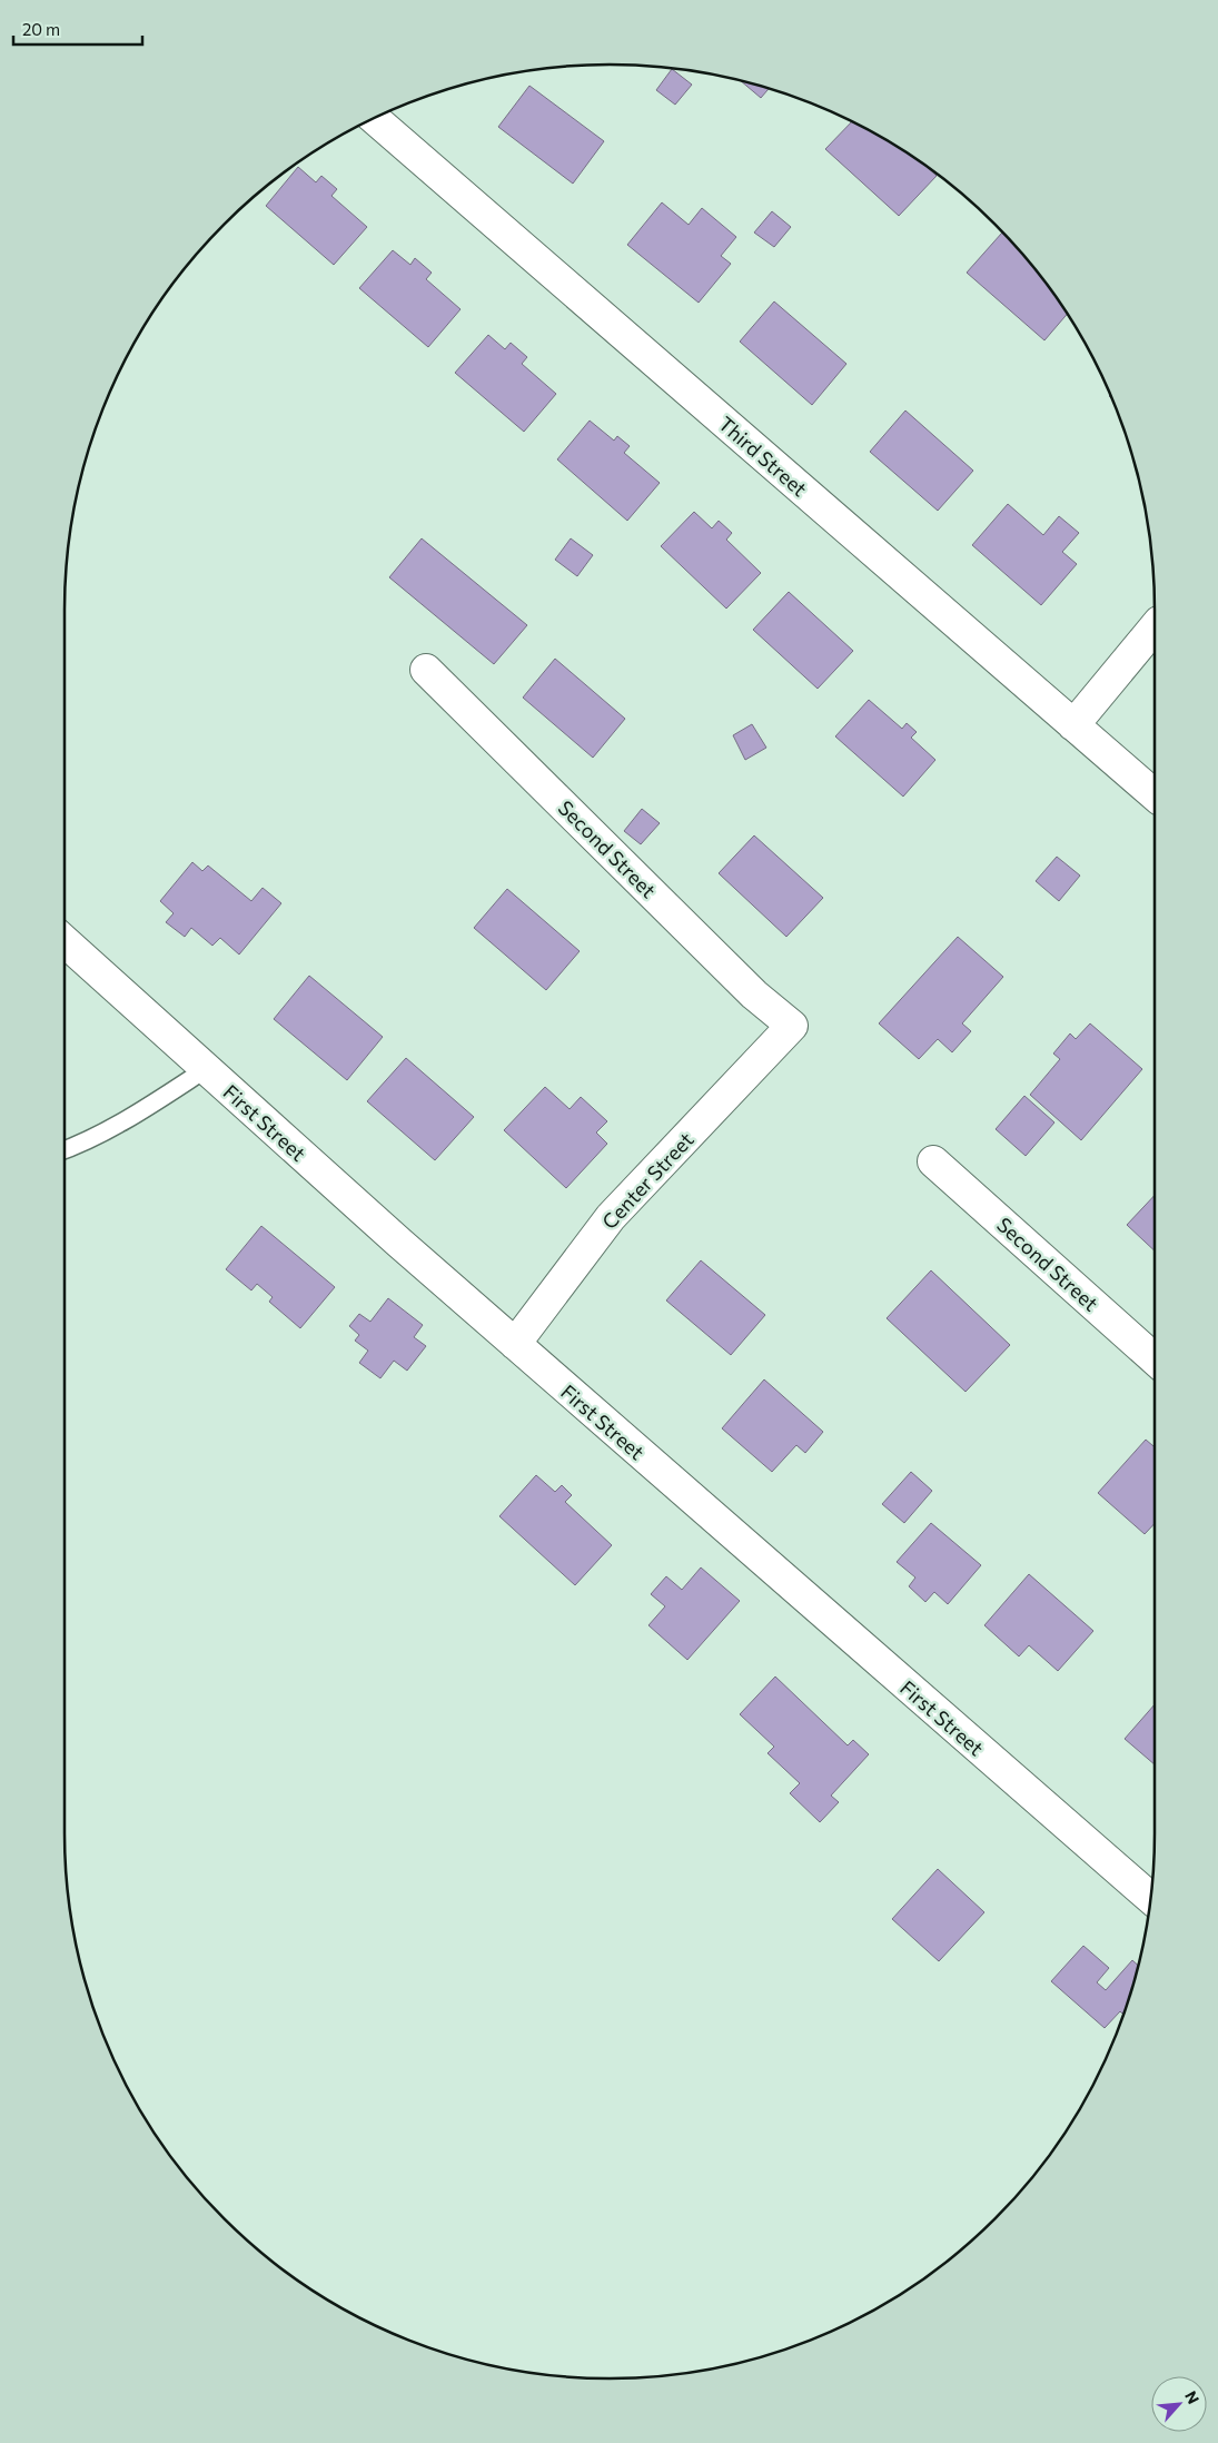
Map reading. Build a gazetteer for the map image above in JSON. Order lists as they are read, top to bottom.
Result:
{
  "streets": {
    "street": [
      "Third Street",
      "Second Street",
      "First Street",
      "Center Street"
    ]
  },
  "crossings": [
    ["Second Street", "Center Street"],
    ["First Street", "Center Street"]
  ],
  "scale_bar": "20 m",
  "north": "top right"
}
